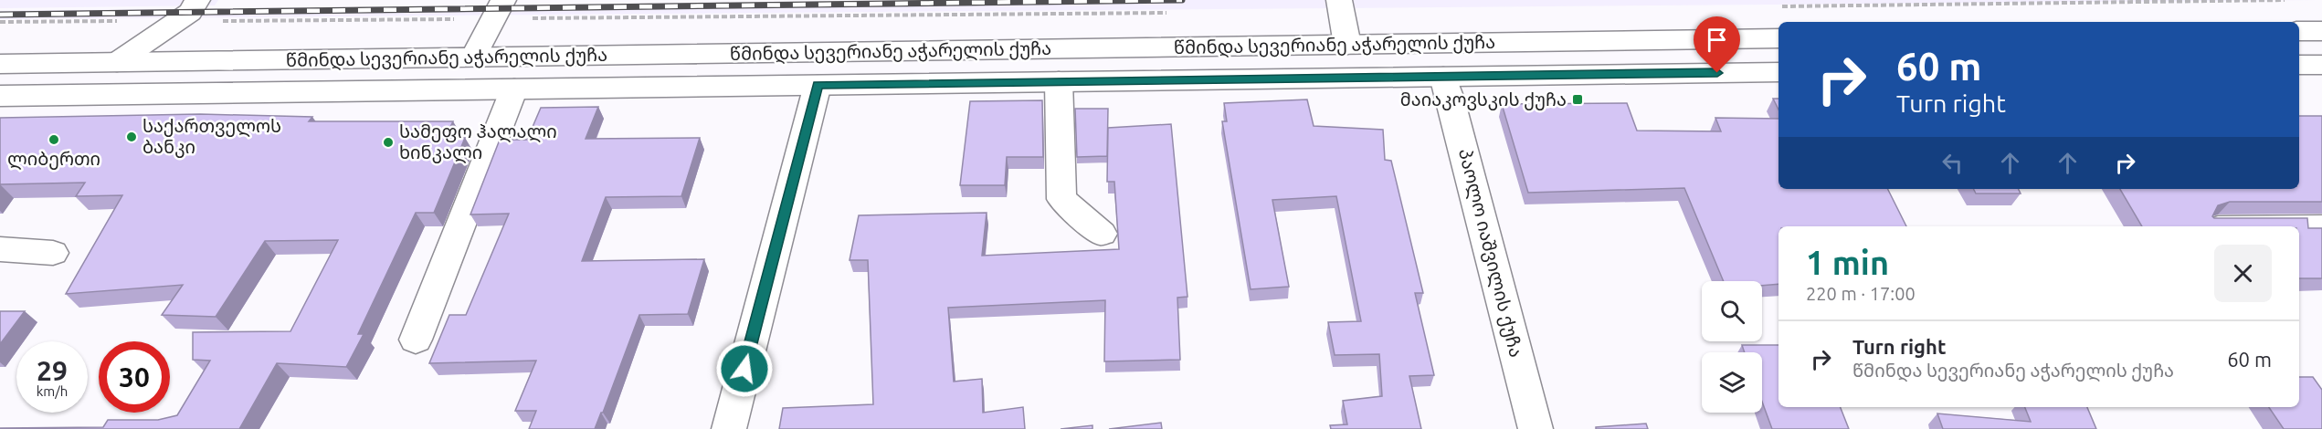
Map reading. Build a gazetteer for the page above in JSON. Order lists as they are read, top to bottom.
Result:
{
  "streets": {
    "main road": ["წმინდა სევერიანე აჭარელის ქუჩა", "პაოლო იაშვილის ქუჩა"]
  },
  "crossings": [
    ["წმინდა სევერიანე აჭარელის ქუჩა", "პაოლო იაშვილის ქუჩა"]
  ],
  "places": {
    "transit": ["მაიაკოვსკის ქუჩა"],
    "other": ["საქართველოს ბანკი", "ლიბერთი", "სამეფო ჰალალი ხინკალი"]
  },
  "page": {
    "turn": ["60 m", "Turn right"],
    "heading": ["1 min", "220 m · 17:00"],
    "list": [
      {
        "name": "Turn right",
        "note": "წმინდა სევერიანე აჭარელის ქუჩა",
        "value": "60 m"
      }
    ],
    "speed": "29 km/h",
    "limit": "30"
  }
}
